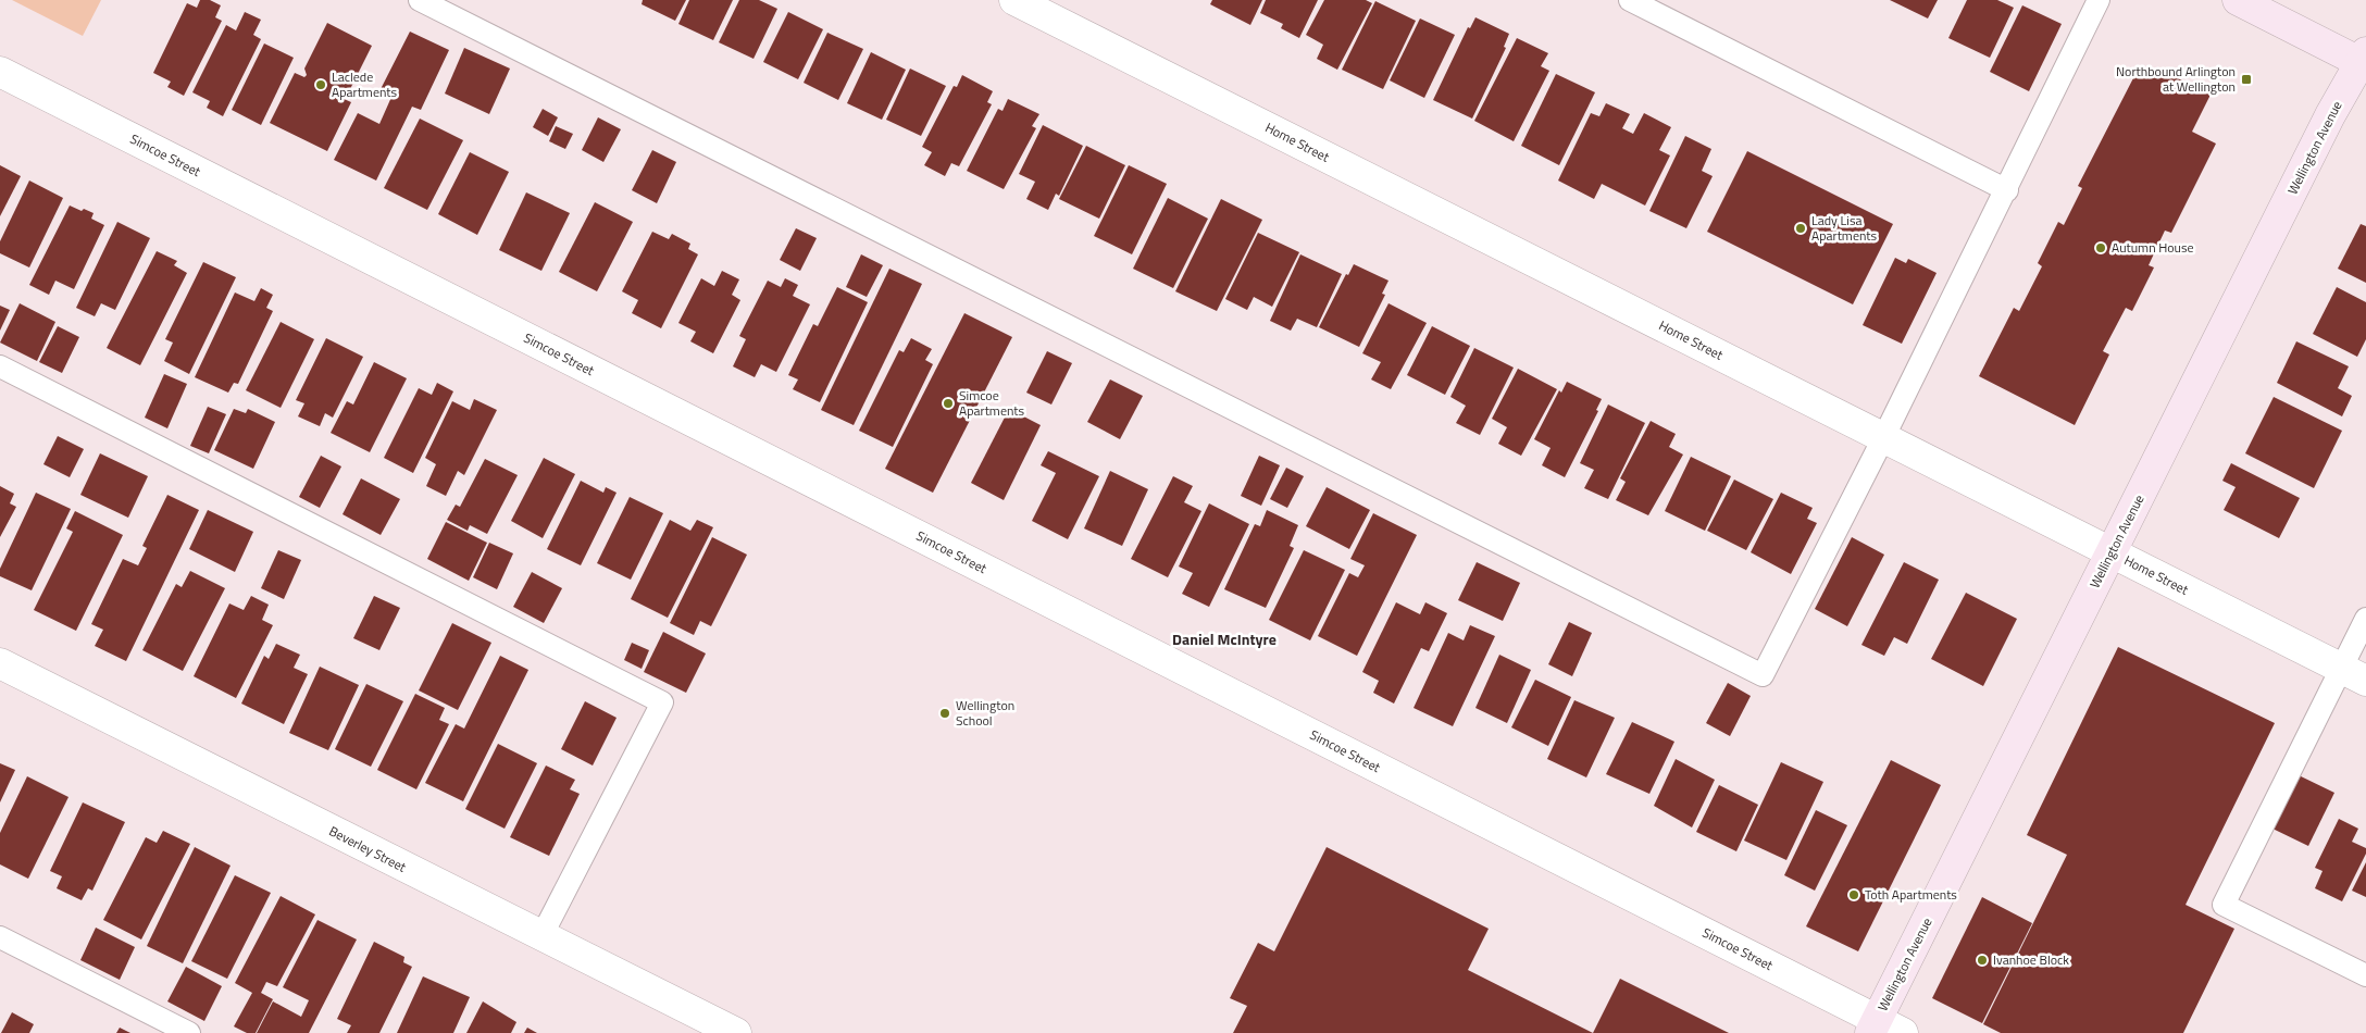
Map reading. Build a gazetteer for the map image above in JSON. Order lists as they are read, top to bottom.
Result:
{
  "streets": {
    "street": [
      "Home Street",
      "Wellington Avenue",
      "Simcoe Street",
      "Beverley Street"
    ]
  },
  "crossings": [
    ["Home Street", "Wellington Avenue"],
    ["Wellington Avenue", "Simcoe Street"]
  ],
  "districts": ["Daniel McIntyre"],
  "places": {
    "transit": ["Northbound Arlington at Wellington"],
    "other": [
      "Laclede Apartments",
      "Lady Lisa Apartments",
      "Autumn House",
      "Simcoe Apartments",
      "Wellington School",
      "Toth Apartments",
      "Ivanhoe Block"
    ]
  }
}
